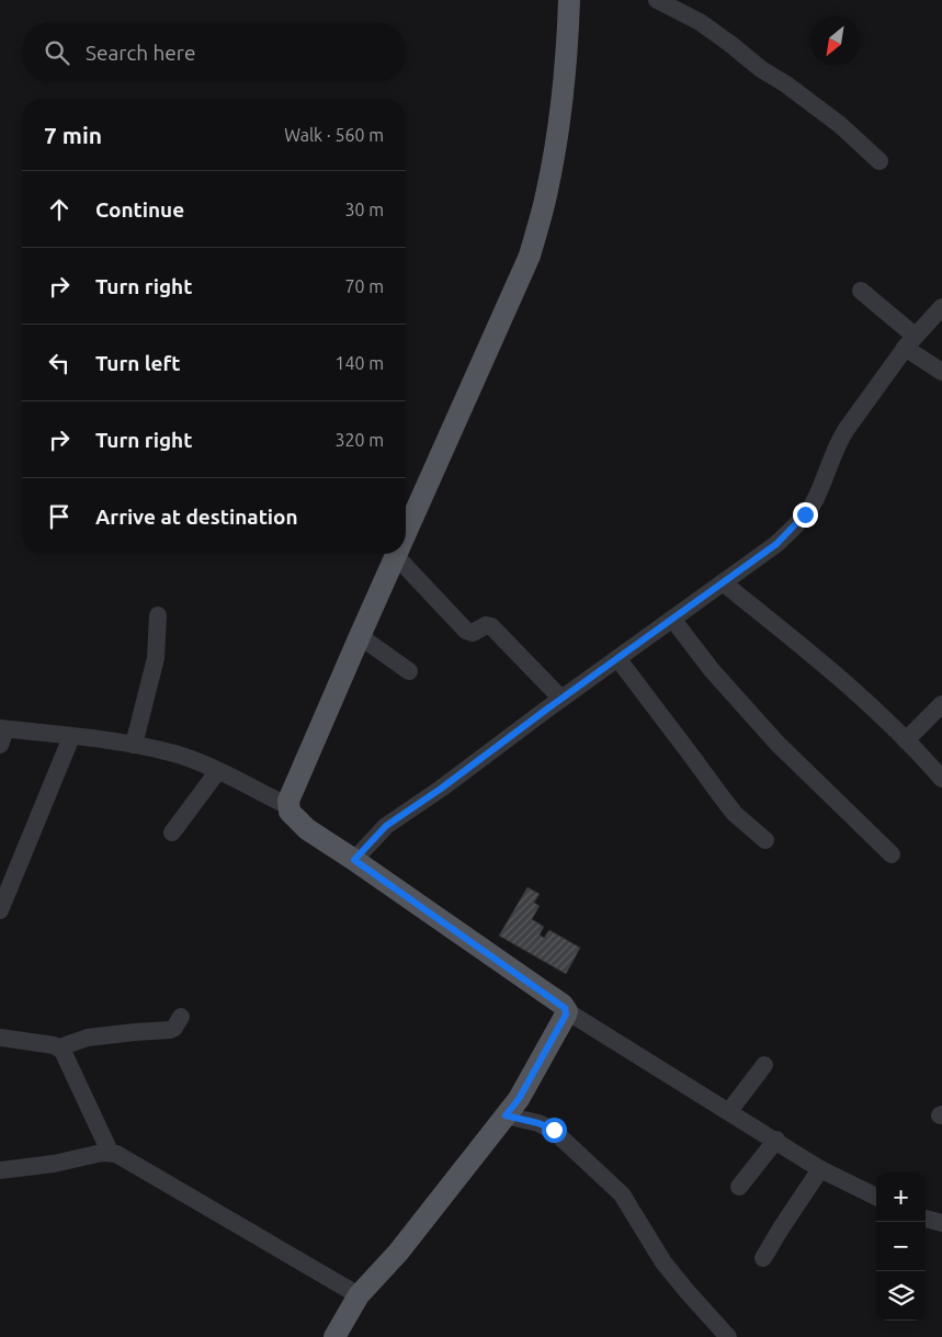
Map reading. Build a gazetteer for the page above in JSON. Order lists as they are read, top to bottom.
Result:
{
  "north": "bottom left",
  "page": {
    "search": "Search here",
    "heading": ["7 min", "Walk · 560 m"],
    "list": [
      ["Continue", "30 m"],
      ["Turn right", "70 m"],
      ["Turn left", "140 m"],
      ["Turn right", "320 m"],
      "Arrive at destination"
    ],
    "map_buttons": ["+", "−"]
  }
}
